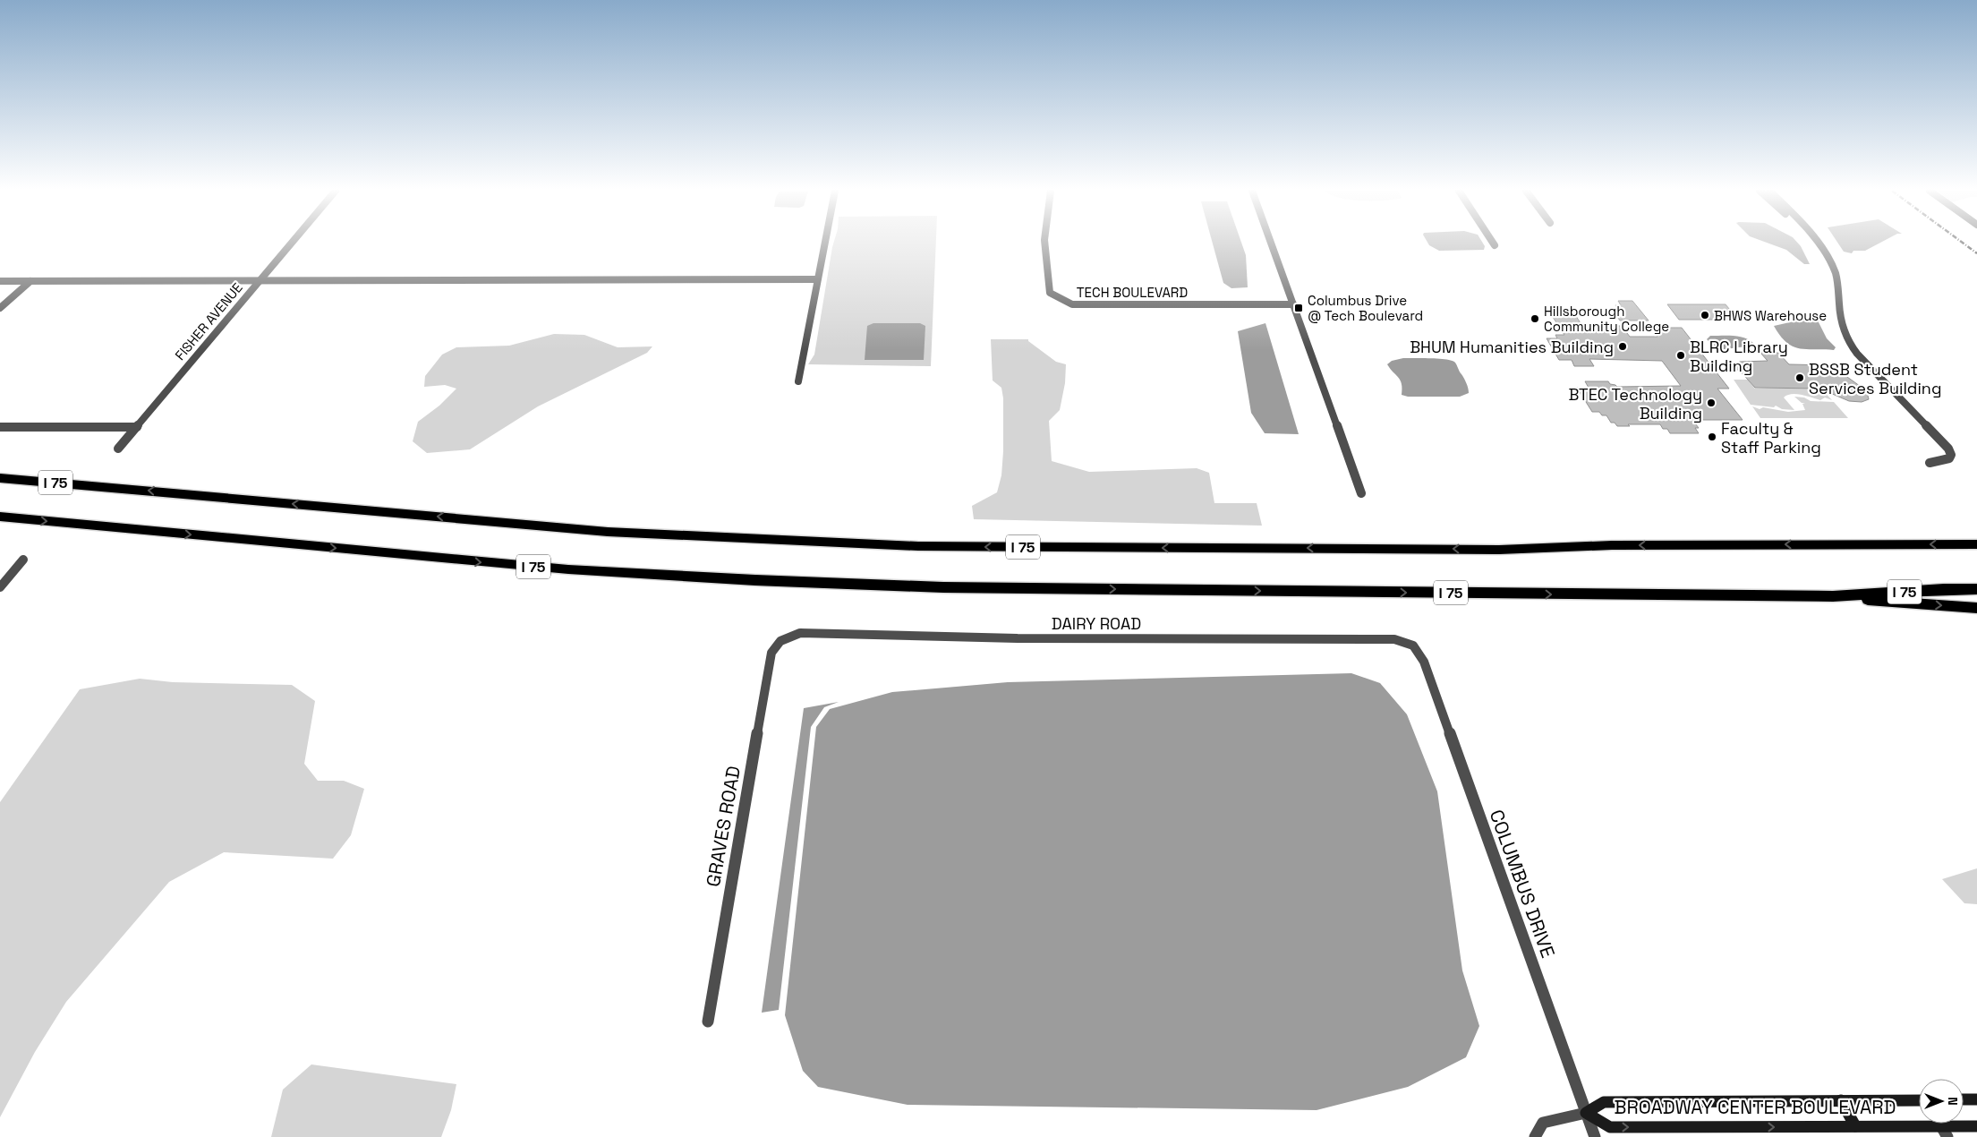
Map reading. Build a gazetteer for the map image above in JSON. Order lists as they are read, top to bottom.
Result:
{
  "streets": {
    "highway": ["I 75"],
    "street": [
      "TECH BOULEVARD",
      "FISHER AVENUE",
      "DAIRY ROAD",
      "GRAVES ROAD",
      "COLUMBUS DRIVE",
      "BROADWAY CENTER BOULEVARD"
    ]
  },
  "crossings": [
    ["DAIRY ROAD", "GRAVES ROAD"],
    ["DAIRY ROAD", "COLUMBUS DRIVE"],
    ["COLUMBUS DRIVE", "BROADWAY CENTER BOULEVARD"]
  ],
  "places": {
    "transit": ["Columbus Drive @ Tech Boulevard"],
    "other": [
      "BHWS Warehouse",
      "Hillsborough Community College",
      "BHUM Humanities Building",
      "BLRC Library Building",
      "BSSB Student Services Building",
      "BTEC Technology Building",
      "Faculty & Staff Parking"
    ]
  },
  "north": "right"
}
